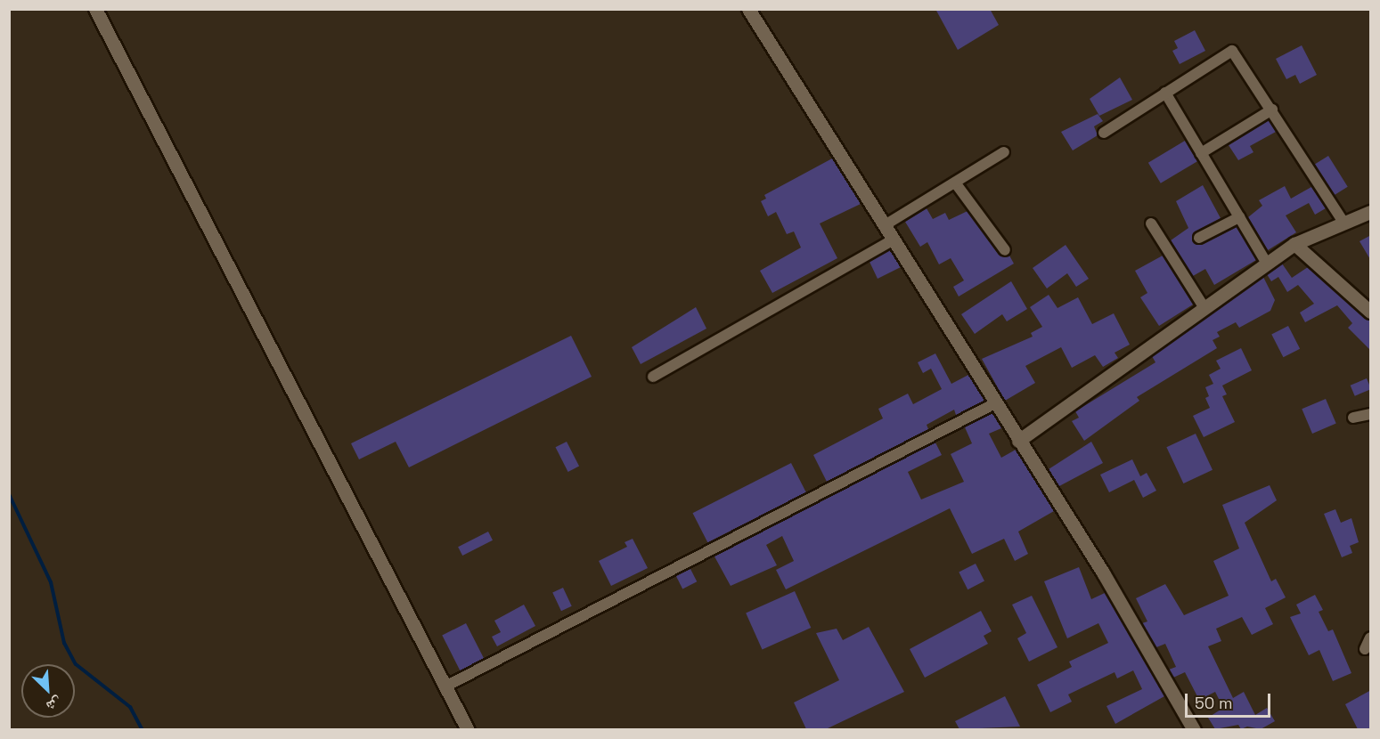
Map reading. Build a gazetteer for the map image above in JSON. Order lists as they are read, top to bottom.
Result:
{
  "scale_bar": "50 m",
  "north": "bottom right"
}
